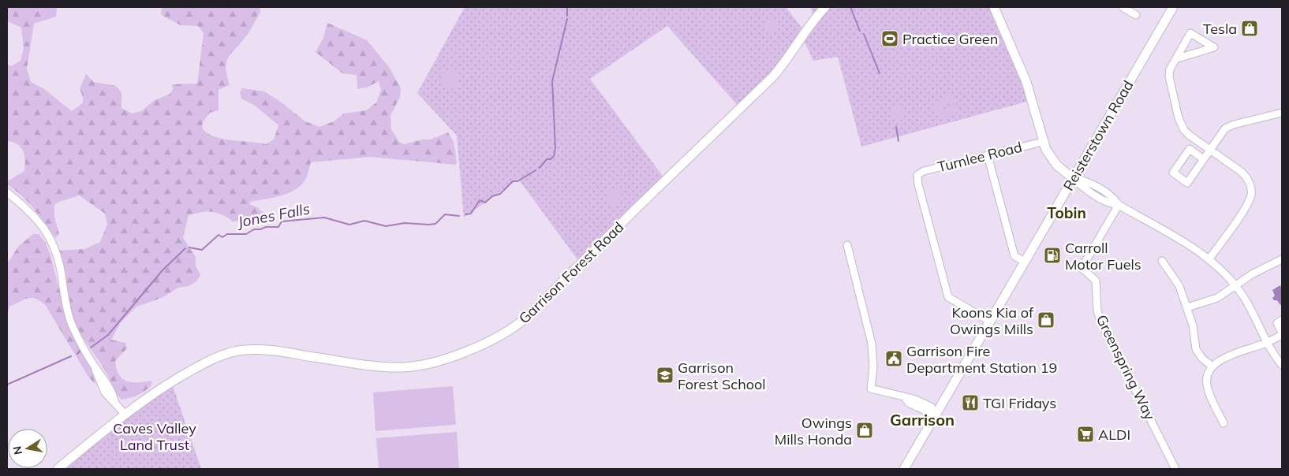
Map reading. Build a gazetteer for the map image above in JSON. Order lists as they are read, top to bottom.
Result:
{
  "streets": {
    "main road": ["Reisterstown Road", "Garrison Forest Road"],
    "street": ["Turnlee Road", "Greenspring Way"]
  },
  "crossings": [
    ["Reisterstown Road", "Turnlee Road"]
  ],
  "districts": ["Tobin", "Garrison"],
  "water": ["Jones Falls"],
  "parks": ["Caves Valley Land Trust"],
  "places": {
    "shop": ["Tesla", "Koons Kia of Owings Mills", "Owings Mills Honda"],
    "sports": ["Practice Green"],
    "fuel station": ["Carroll Motor Fuels"],
    "public building": ["Garrison Fire Department Station 19"],
    "school or university": ["Garrison Forest School"],
    "restaurant": ["TGI Fridays"],
    "supermarket": ["ALDI"]
  },
  "north": "left"
}
